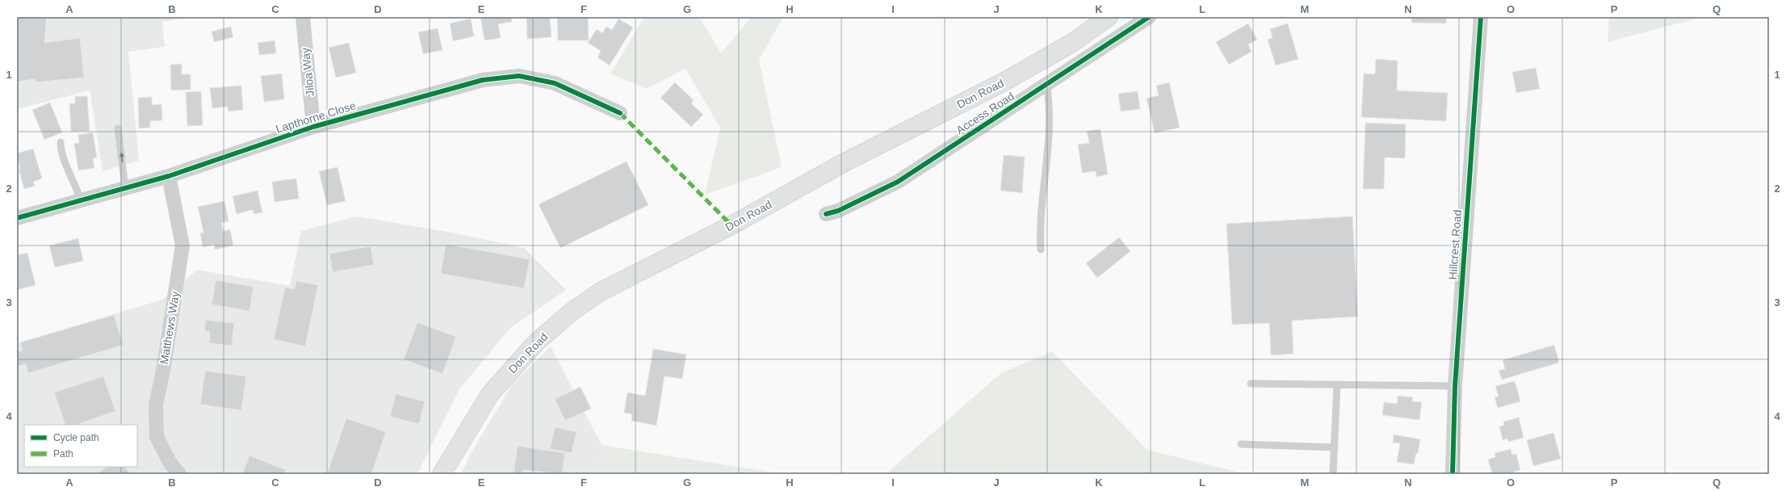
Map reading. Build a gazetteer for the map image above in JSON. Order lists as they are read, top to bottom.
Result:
{
  "streets": {
    "main road": ["Don Road"],
    "street": [
      "Jiloa Way",
      "Access Road",
      "Lapthorne Close",
      "Hillcrest Road",
      "Matthews Way"
    ]
  },
  "crossings": [
    ["Jiloa Way", "Lapthorne Close"],
    ["Lapthorne Close", "Matthews Way"]
  ],
  "legend": ["Cycle path", "Path"],
  "grid": {
    "columns": [
      "A",
      "B",
      "C",
      "D",
      "E",
      "F",
      "G",
      "H",
      "I",
      "J",
      "K",
      "L",
      "M",
      "N",
      "O",
      "P",
      "Q"
    ],
    "rows": [
      "1",
      "2",
      "3",
      "4"
    ]
  }
}
